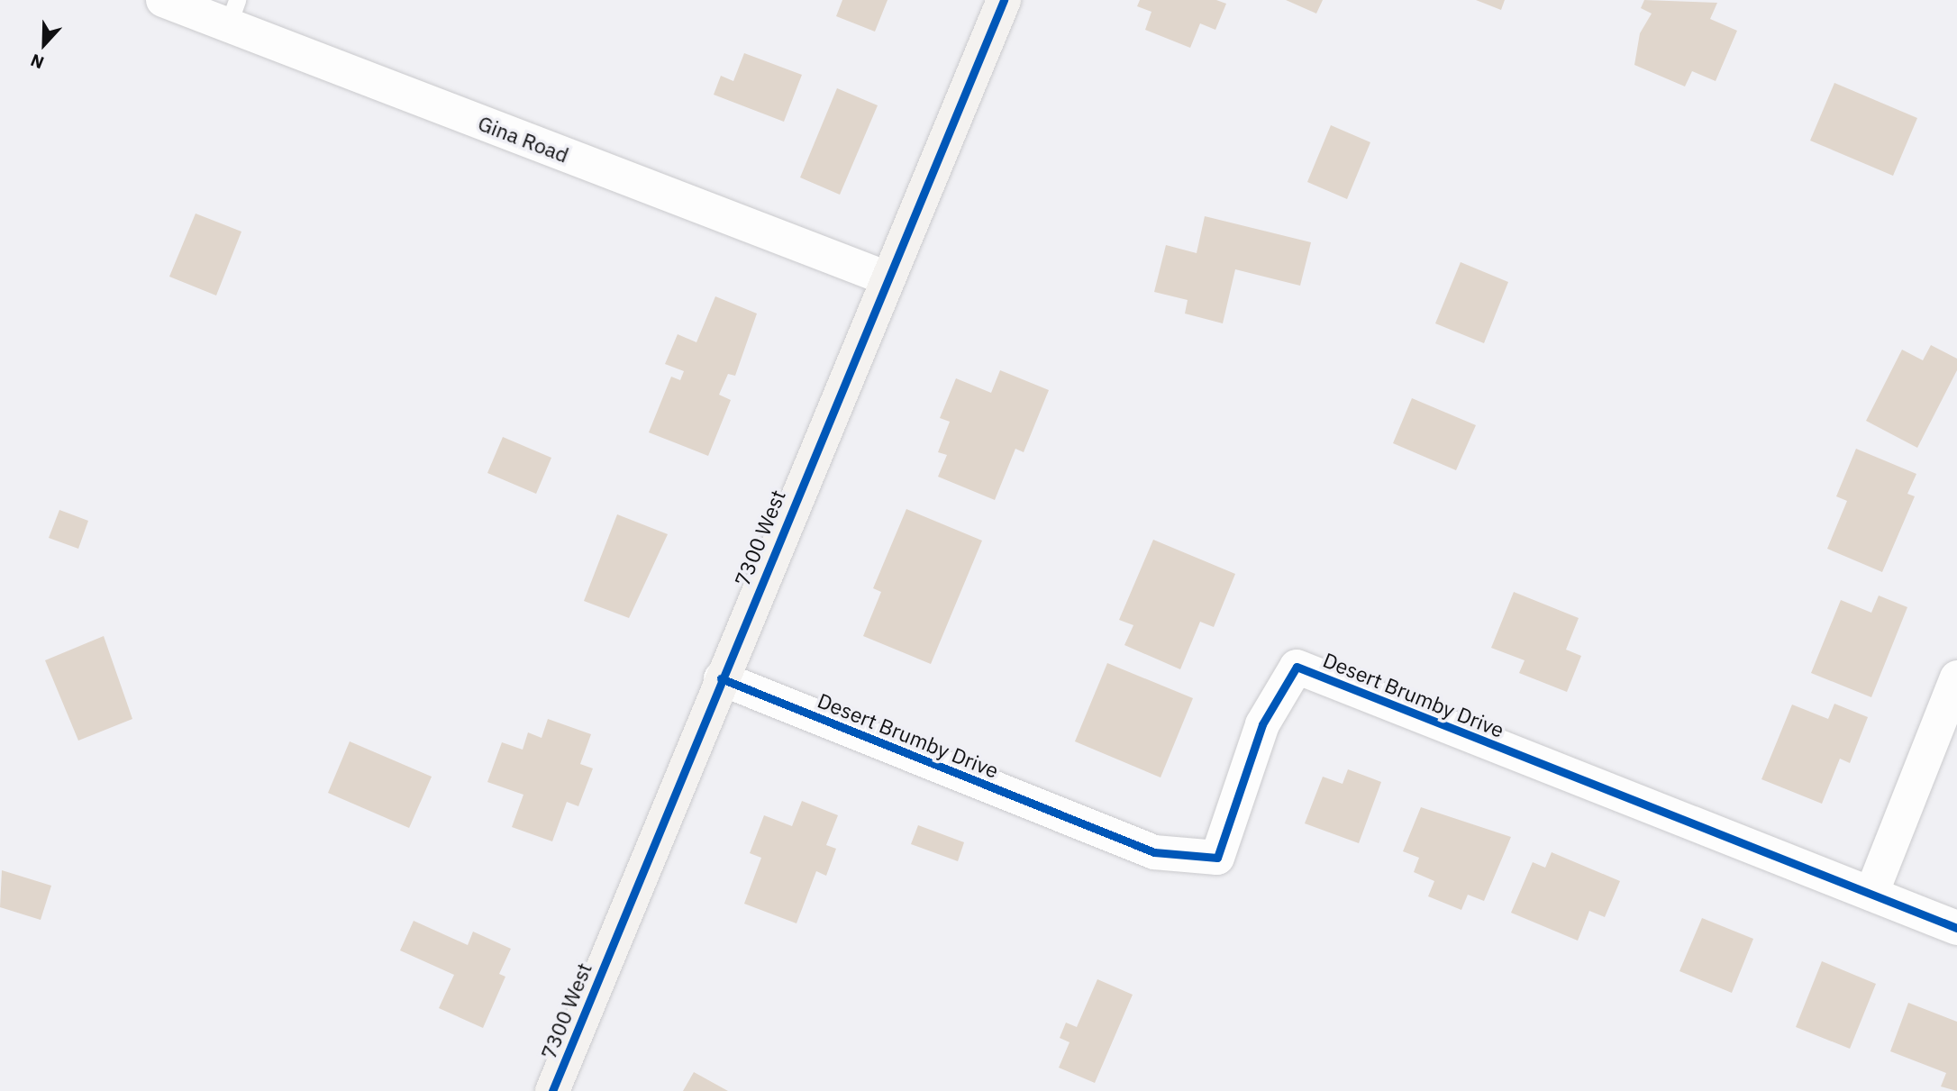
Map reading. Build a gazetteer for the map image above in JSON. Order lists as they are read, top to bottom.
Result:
{
  "streets": {
    "street": ["Gina Road", "7300 West", "Desert Brumby Drive"]
  },
  "crossings": [
    ["Gina Road", "7300 West"],
    ["7300 West", "Desert Brumby Drive"]
  ],
  "north": "bottom"
}
